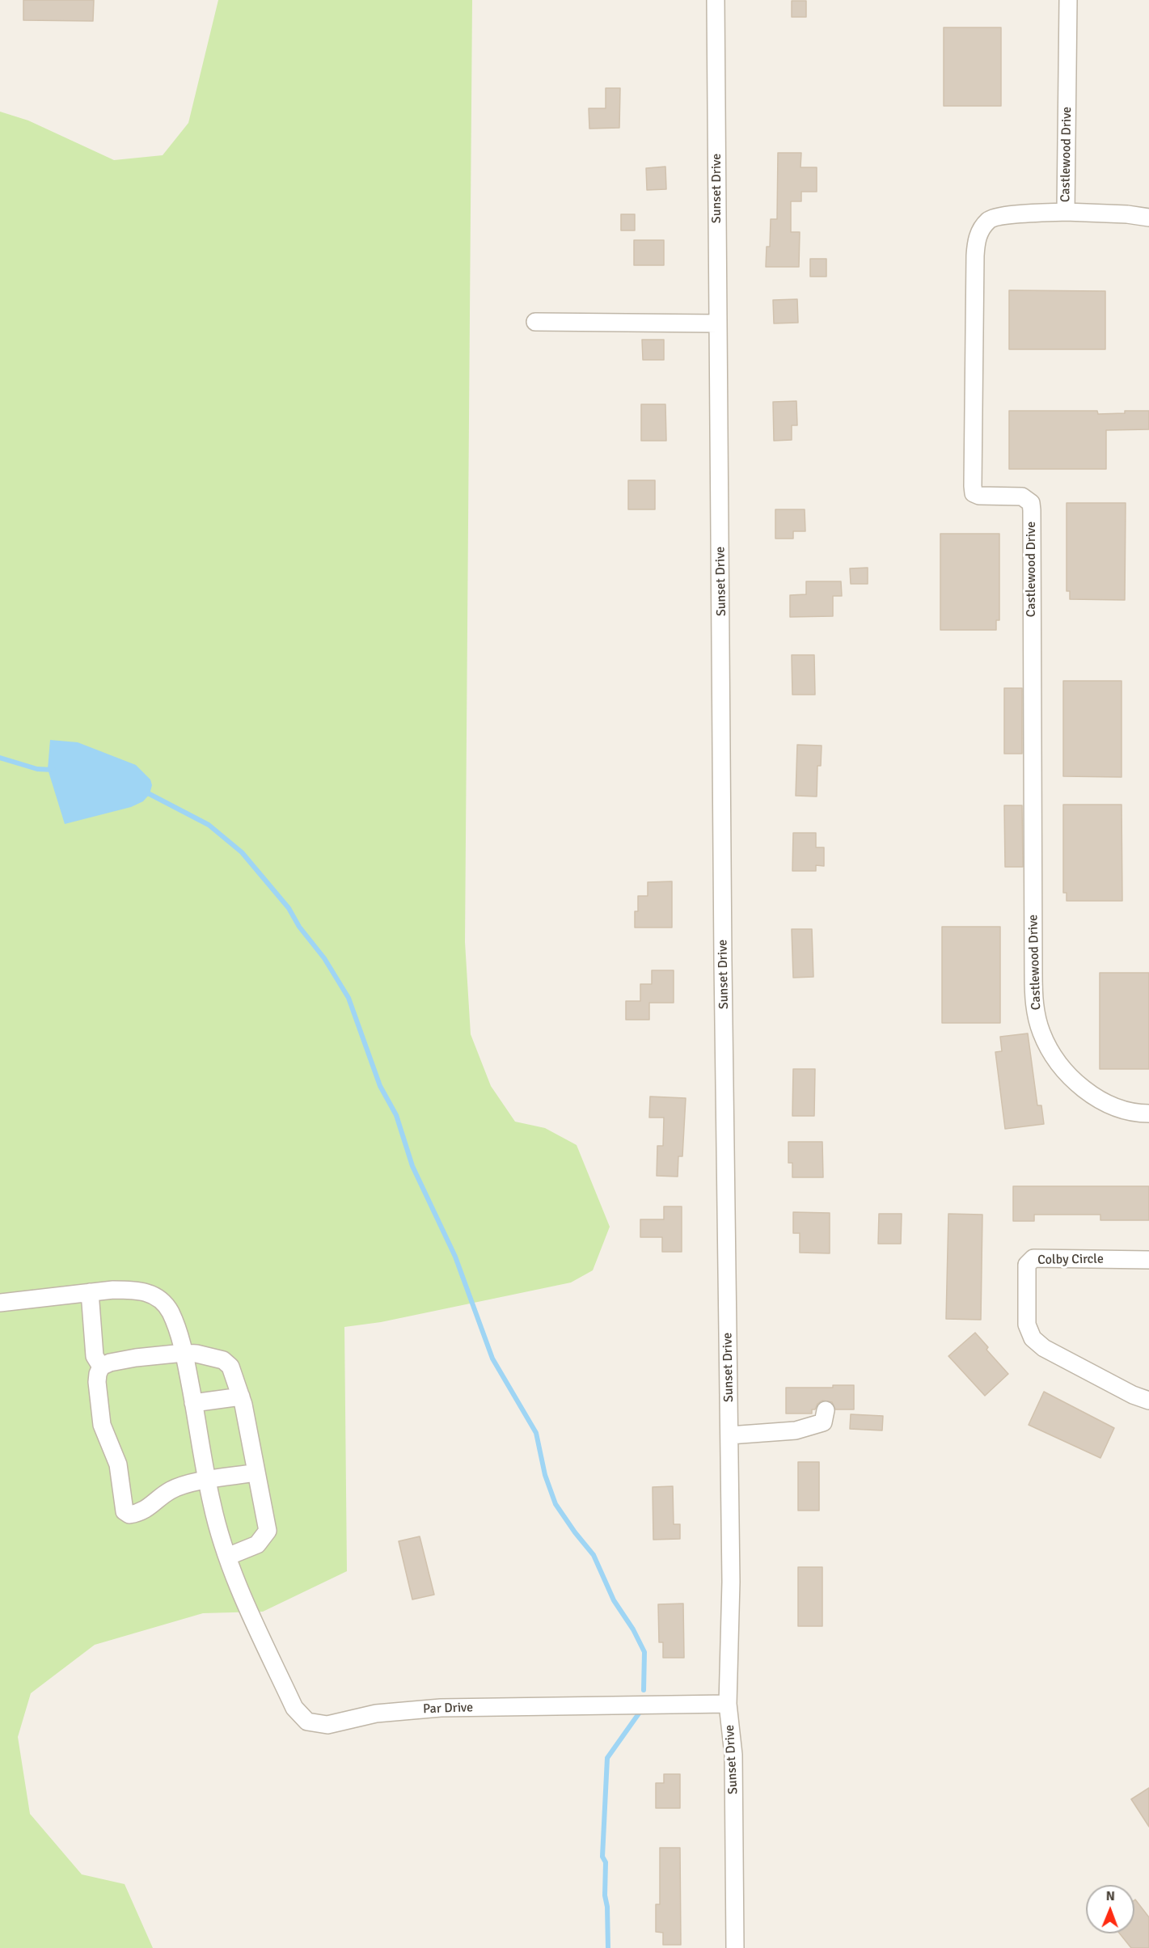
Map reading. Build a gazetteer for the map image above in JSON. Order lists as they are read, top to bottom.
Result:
{
  "streets": {
    "street": [
      "Castlewood Drive",
      "Sunset Drive",
      "Colby Circle",
      "Par Drive"
    ]
  },
  "crossings": [
    ["Sunset Drive", "Par Drive"]
  ],
  "north": "top"
}
